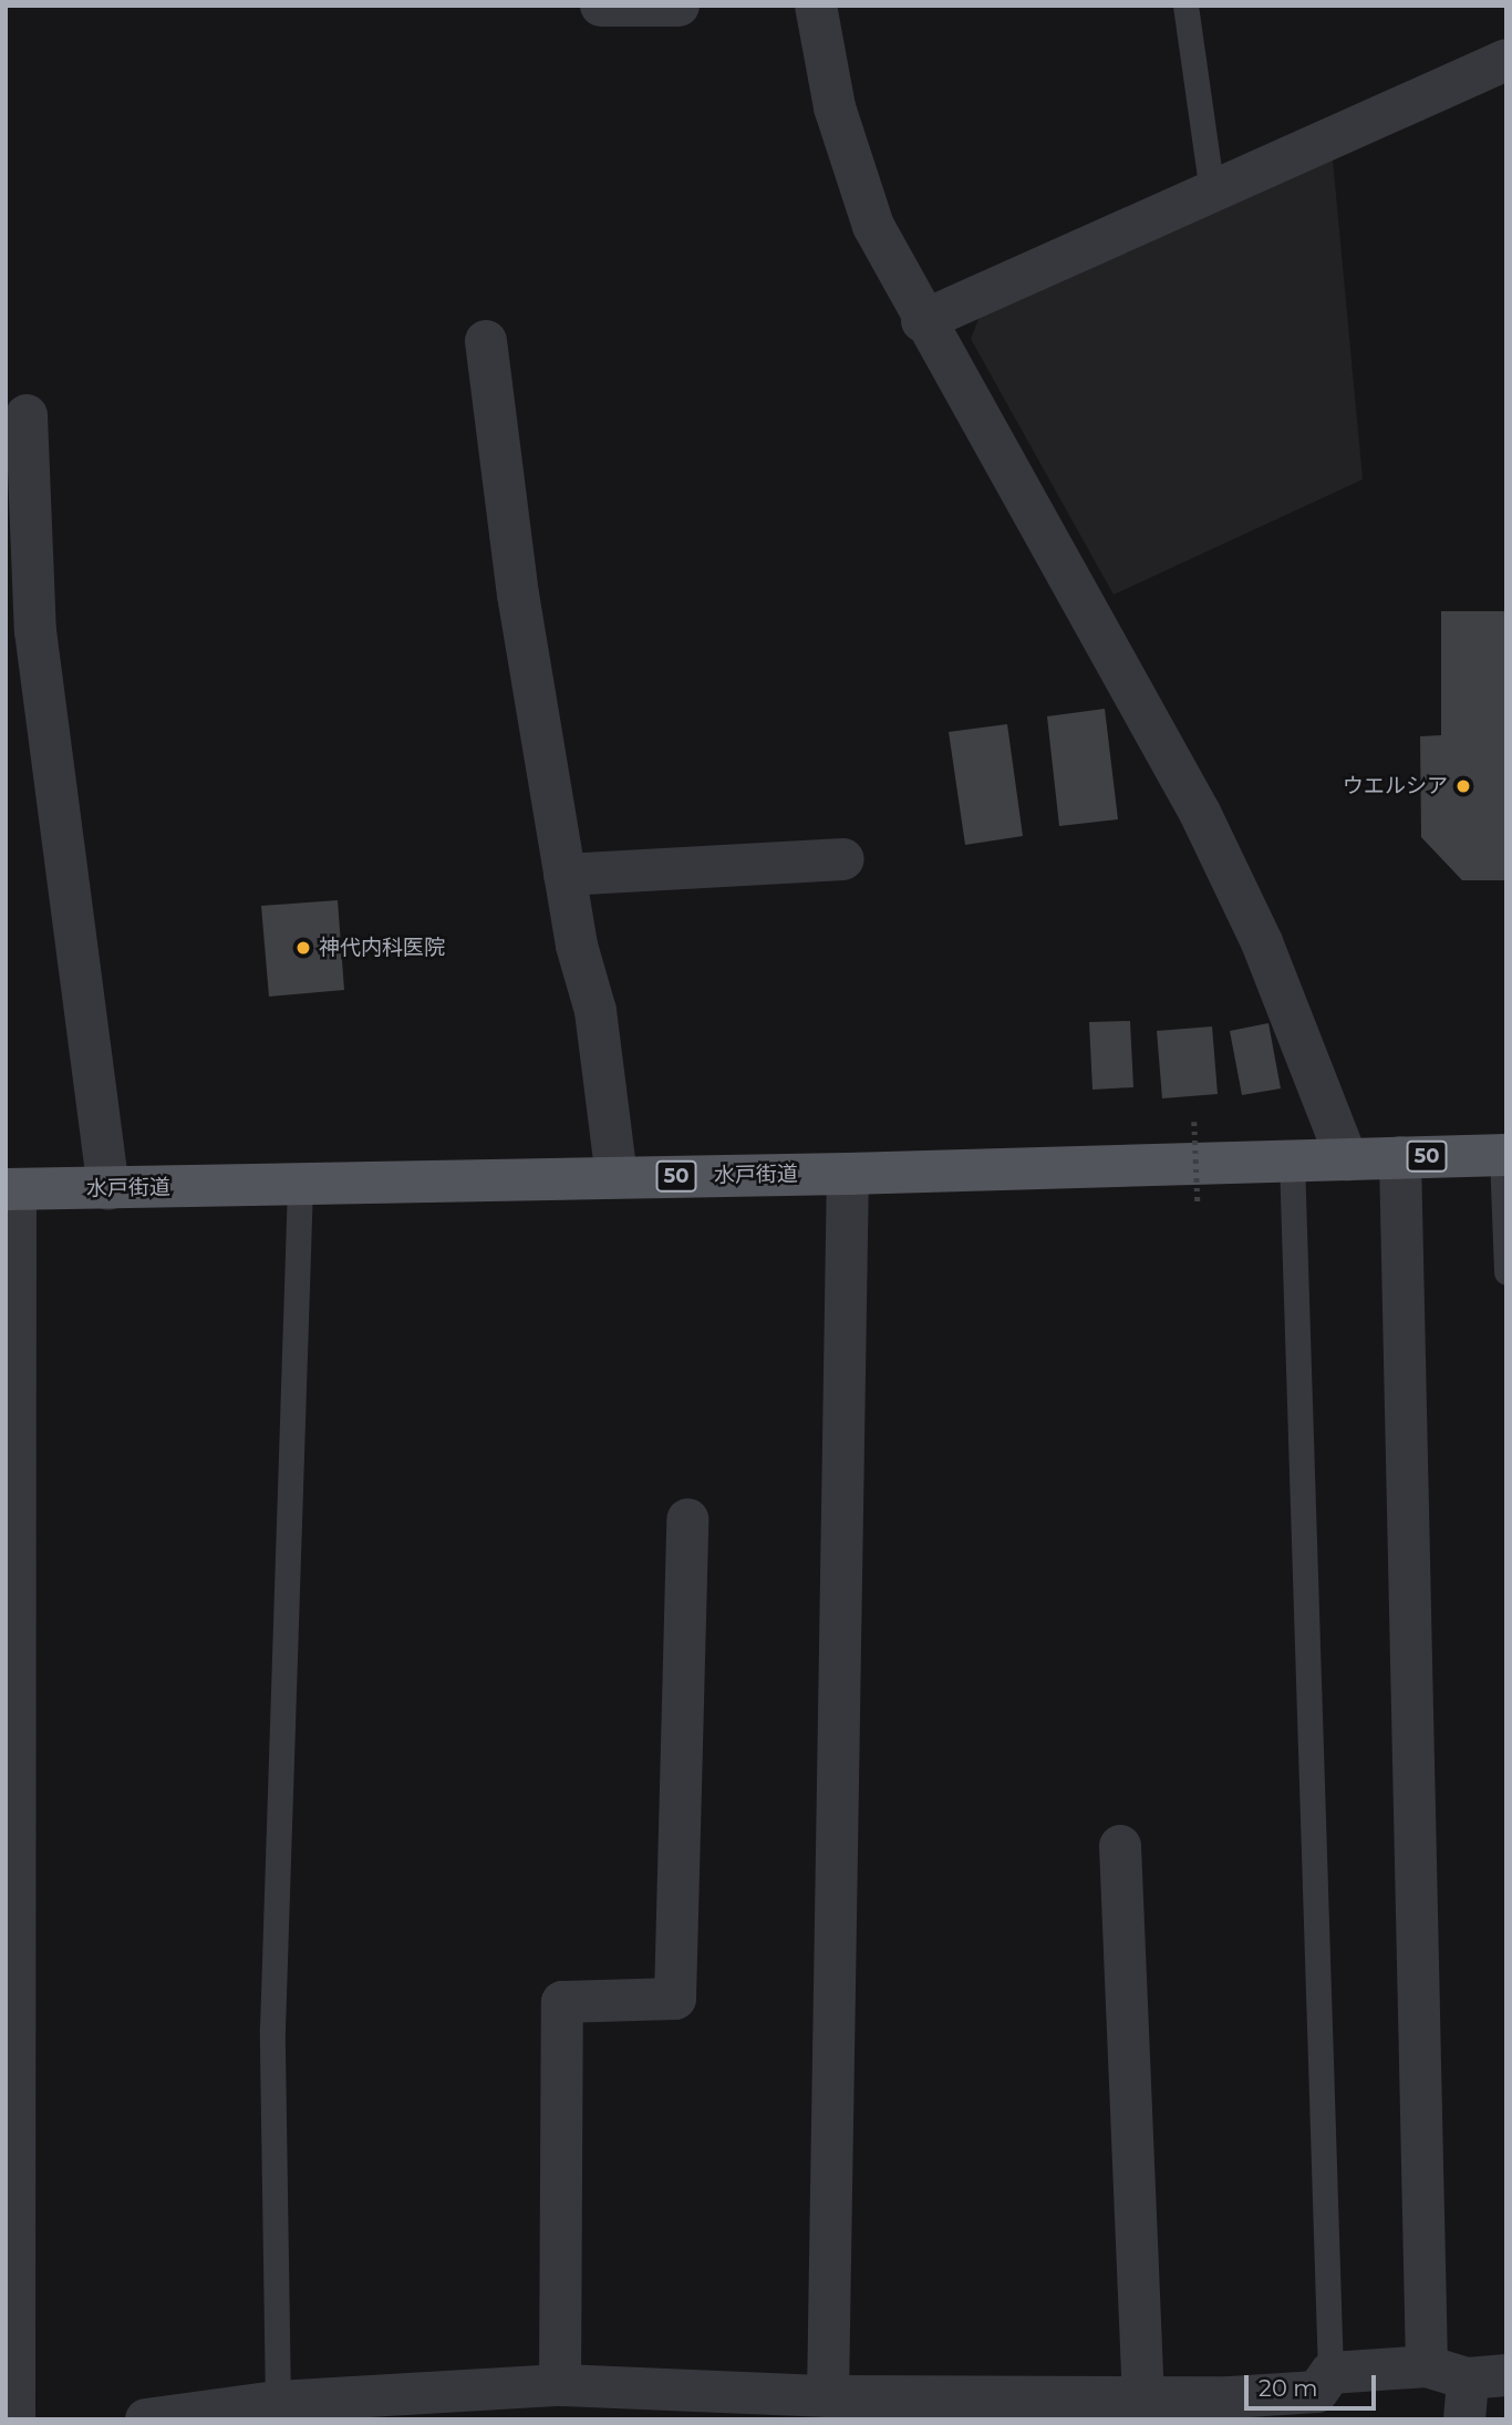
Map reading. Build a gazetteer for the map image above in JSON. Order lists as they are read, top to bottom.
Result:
{
  "streets": {
    "main road": ["50", "水戸街道"]
  },
  "places": ["ウエルシア", "神代内科医院"],
  "scale_bar": "20 m"
}
